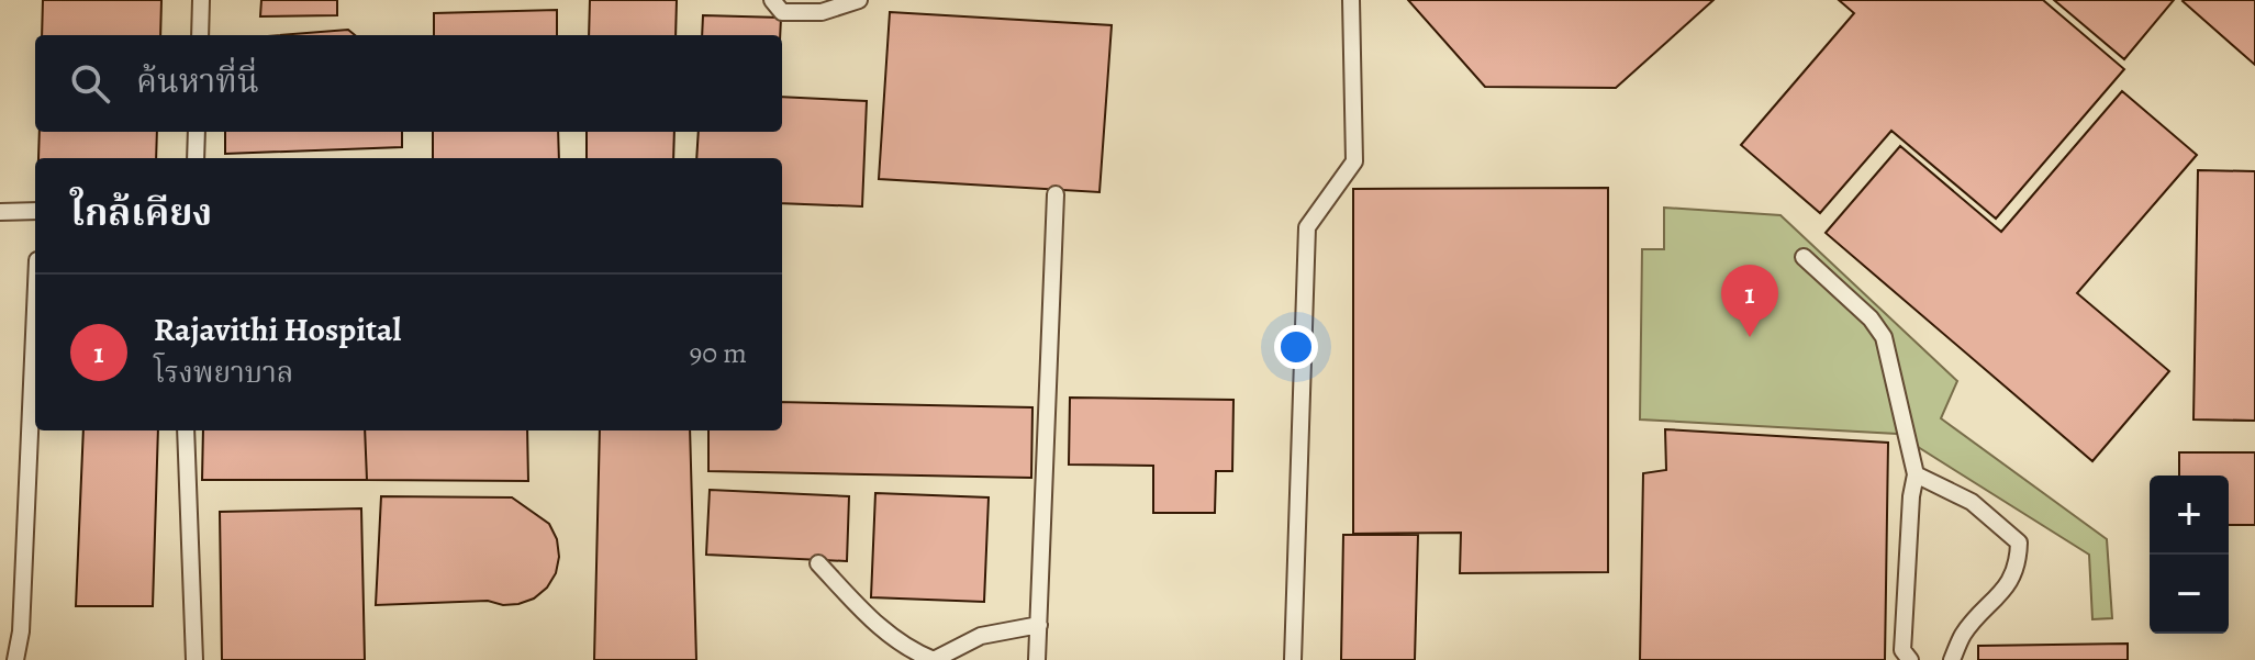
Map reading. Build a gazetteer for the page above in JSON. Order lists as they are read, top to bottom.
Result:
{
  "page": {
    "search": "ค้นหาที่นี่",
    "heading": "ใกล้เคียง",
    "pins": "1",
    "list": [
      {
        "mark": "1",
        "name": "Rajavithi Hospital",
        "note": "โรงพยาบาล",
        "value": "90 m"
      }
    ],
    "map_buttons": ["+", "−"]
  }
}
